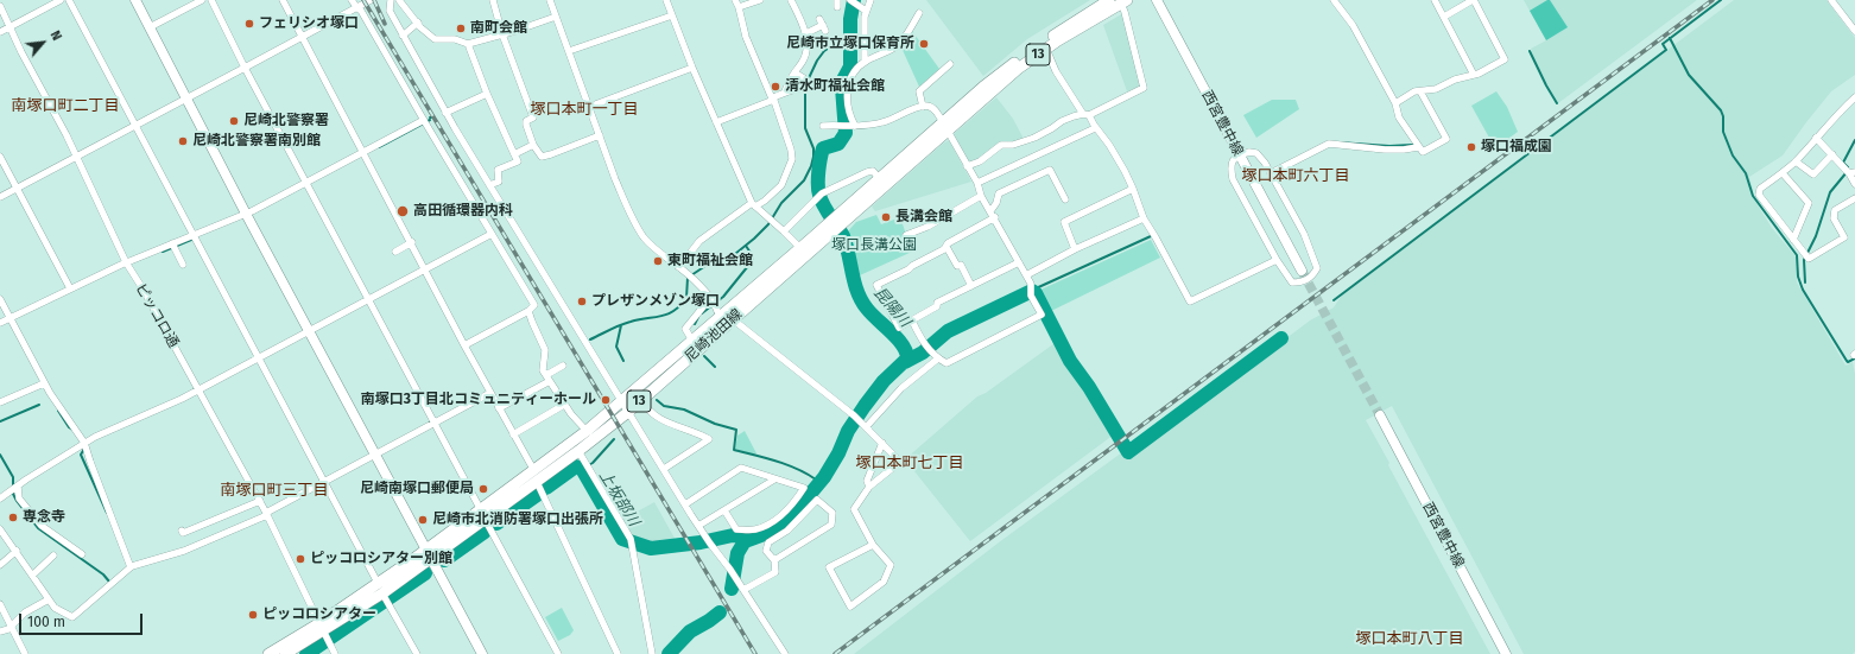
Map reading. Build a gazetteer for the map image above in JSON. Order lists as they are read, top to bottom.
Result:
{
  "streets": {
    "main road": ["13", "西宮豊中線", "尼崎池田線"],
    "street": ["ピッコロ通"]
  },
  "crossings": [
    ["ピッコロ通", "尼崎池田線"]
  ],
  "districts": [
    "南塚口町二丁目",
    "塚口本町一丁目",
    "塚口本町六丁目",
    "塚口本町七丁目",
    "南塚口町三丁目",
    "塚口本町八丁目"
  ],
  "water": ["昆陽川", "上坂部川"],
  "parks": ["塚口長溝公園"],
  "places": [
    "フェリシオ塚口",
    "南町会館",
    "尼崎市立塚口保育所",
    "清水町福祉会館",
    "尼崎北警察署",
    "尼崎北警察署南別館",
    "塚口福成園",
    "高田循環器内科",
    "長溝会館",
    "東町福祉会館",
    "プレザンメゾン塚口",
    "南塚口3丁目北コミュニティーホール",
    "尼崎南塚口郵便局",
    "専念寺",
    "尼崎市北消防署塚口出張所",
    "ピッコロシアター別館",
    "ピッコロシアター"
  ],
  "scale_bar": "100 m",
  "north": "top right"
}
